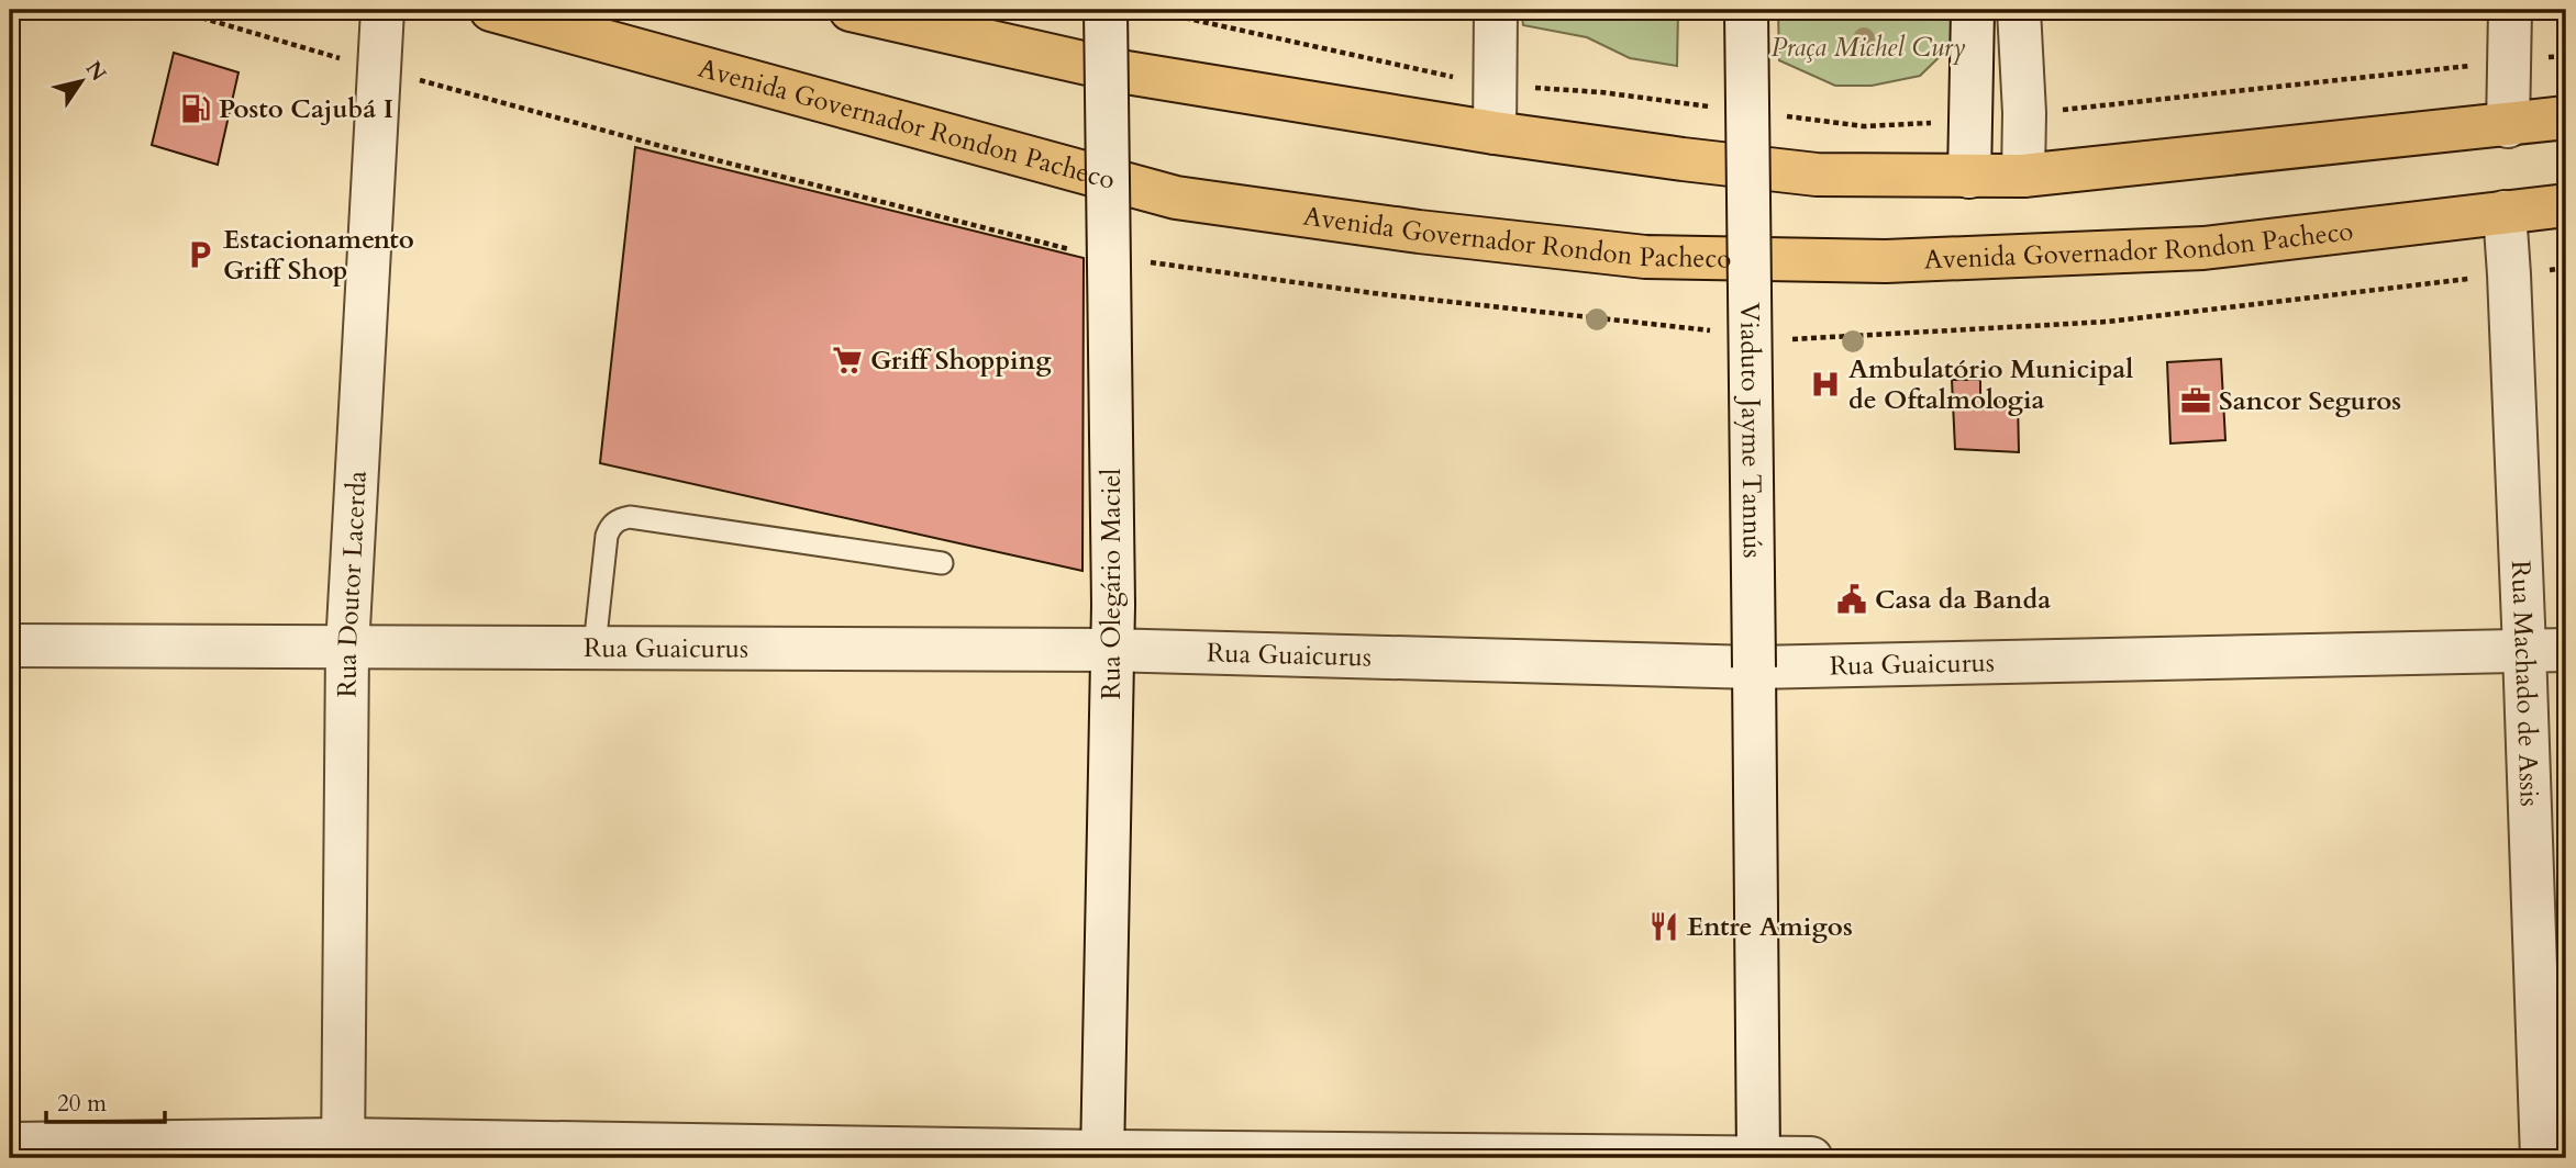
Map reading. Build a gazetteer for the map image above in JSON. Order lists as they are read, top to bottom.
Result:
{
  "streets": {
    "main road": ["Avenida Governador Rondon Pacheco"],
    "street": [
      "Viaduto Jayme Tannús",
      "Rua Doutor Lacerda",
      "Rua Olegário Maciel",
      "Rua Guaicurus",
      "Rua Machado de Assis"
    ]
  },
  "crossings": [
    ["Avenida Governador Rondon Pacheco", "Rua Machado de Assis"],
    ["Viaduto Jayme Tannús", "Rua Guaicurus"],
    ["Rua Doutor Lacerda", "Rua Guaicurus"],
    ["Rua Olegário Maciel", "Rua Guaicurus"],
    ["Rua Guaicurus", "Rua Machado de Assis"]
  ],
  "parks": ["Praça Michel Cury"],
  "places": {
    "fuel station": ["Posto Cajubá I"],
    "parking": ["Estacionamento Griff Shop"],
    "supermarket": ["Griff Shopping"],
    "hospital": ["Ambulatório Municipal de Oftalmologia"],
    "office": ["Sancor Seguros"],
    "public building": ["Casa da Banda"],
    "restaurant": ["Entre Amigos"]
  },
  "scale_bar": "20 m",
  "north": "top right"
}
